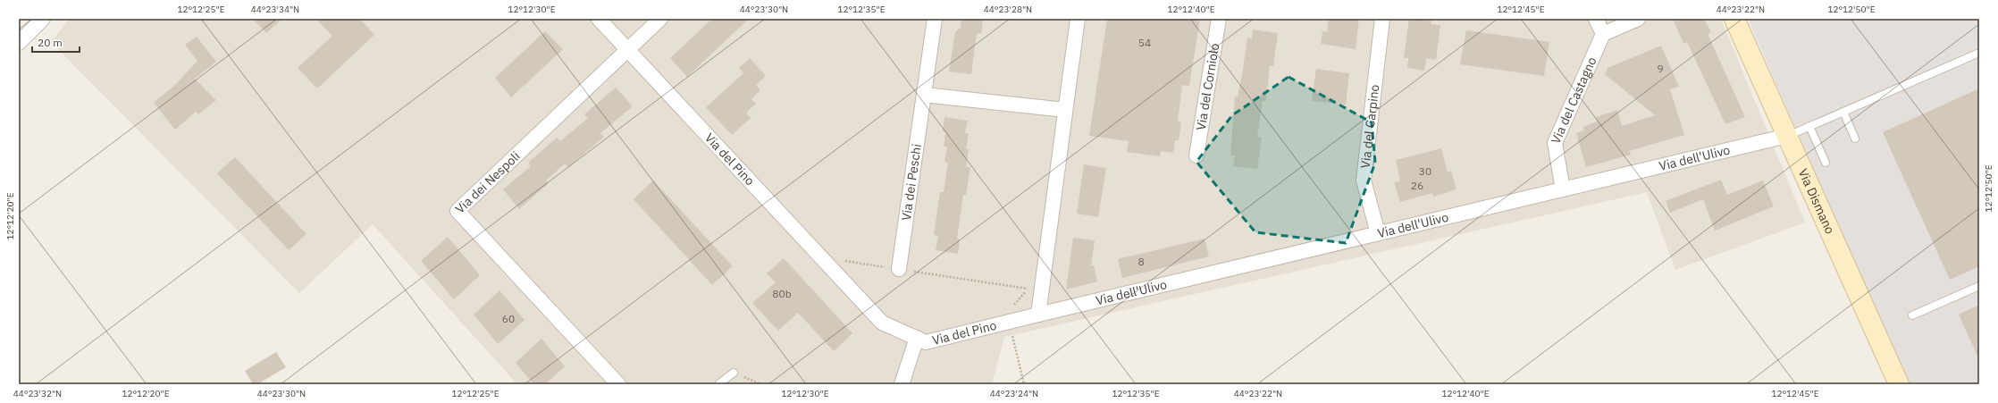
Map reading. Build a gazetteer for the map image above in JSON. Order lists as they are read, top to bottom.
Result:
{
  "streets": {
    "main road": ["Via Dismano"],
    "street": [
      "Via del Corniolo",
      "Via del Castagno",
      "Via del Carpino",
      "Via dell'Ulivo",
      "Via del Pino",
      "Via dei Nespoli",
      "Via dei Peschi"
    ]
  },
  "crossings": [
    ["Via del Castagno", "Via dell'Ulivo"],
    ["Via del Carpino", "Via dell'Ulivo"],
    ["Via dell'Ulivo", "Via del Pino"],
    ["Via dell'Ulivo", "Via Dismano"],
    ["Via del Pino", "Via dei Nespoli"]
  ],
  "house_numbers": [
    "54",
    "9",
    "30",
    "26",
    "8",
    "80b",
    "60"
  ],
  "scale_bar": "20 m",
  "coordinates": [
    "12°12'25\"E",
    "44°23'34\"N",
    "12°12'30\"E",
    "44°23'30\"N",
    "12°12'35\"E",
    "44°23'28\"N",
    "12°12'40\"E",
    "12°12'45\"E",
    "44°23'22\"N",
    "12°12'50\"E",
    "12°12'20\"E",
    "44°23'32\"N",
    "44°23'24\"N"
  ]
}
